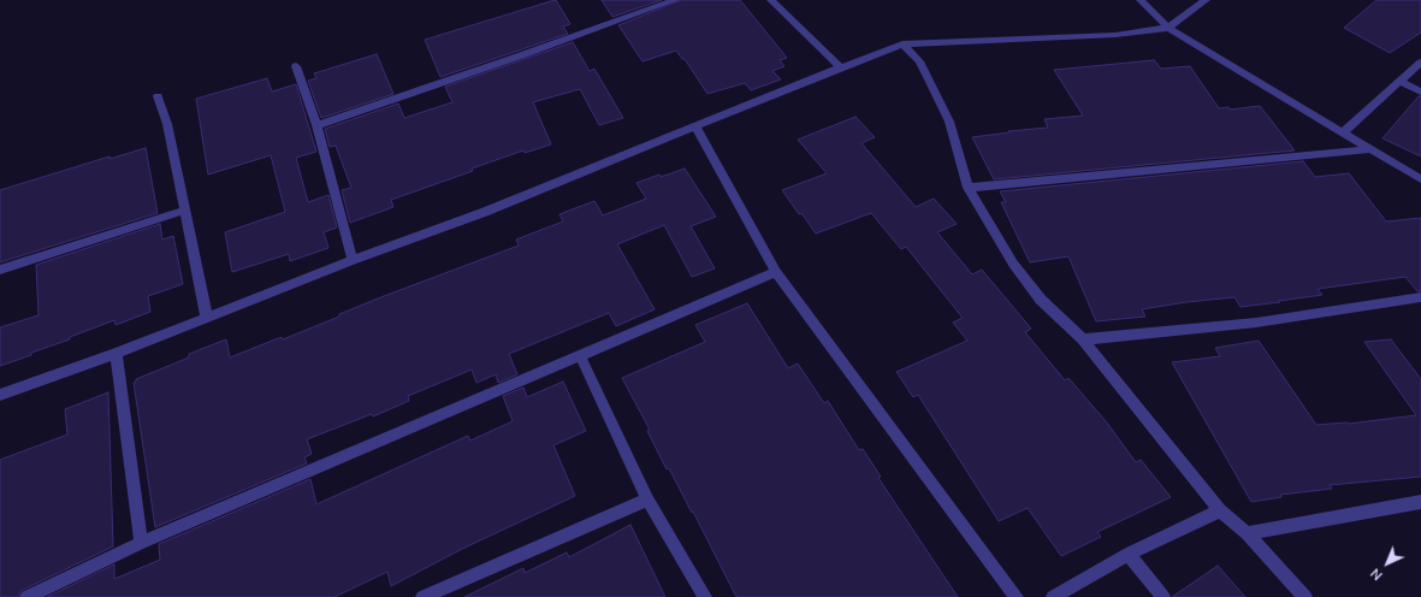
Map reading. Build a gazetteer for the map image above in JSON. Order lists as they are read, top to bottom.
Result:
{
  "north": "bottom left"
}
